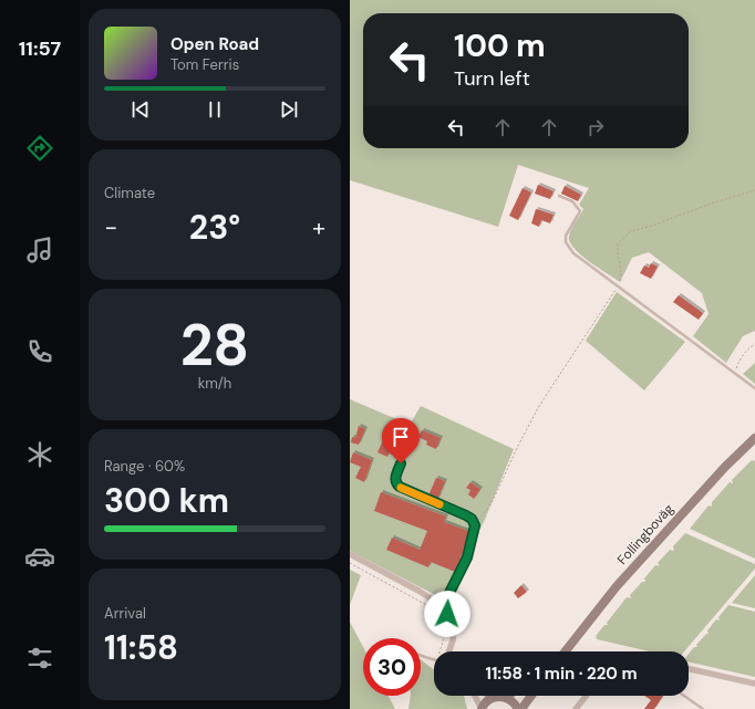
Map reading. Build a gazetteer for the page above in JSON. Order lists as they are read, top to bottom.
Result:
{
  "streets": {
    "main road": ["Follingboväg"]
  },
  "page": {
    "tabs": "11:57",
    "turn": ["100 m", "Turn left"],
    "song": ["Open Road", "Tom Ferris"],
    "tile": [
      "Climate",
      ["28", "km/h"],
      ["Range · 60%", "300 km"],
      ["Arrival", "11:58"]
    ],
    "heat": ["−", "23°", "+"],
    "limit": "30",
    "trip": "11:58 · 1 min · 220 m"
  }
}
